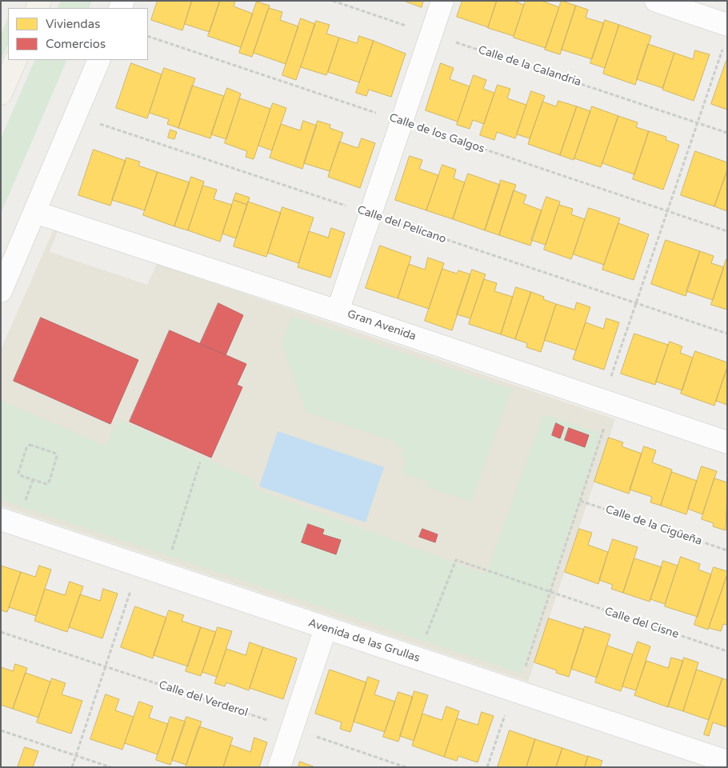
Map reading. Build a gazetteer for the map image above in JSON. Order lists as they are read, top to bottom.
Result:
{
  "streets": {
    "street": ["Gran Avenida", "Avenida de las Grullas"],
    "path": [
      "Calle de la Calandria",
      "Calle de los Galgos",
      "Calle del Pelícano",
      "Calle de la Cigüeña",
      "Calle del Cisne",
      "Calle del Verderol"
    ]
  },
  "legend": ["Viviendas", "Comercios"]
}
